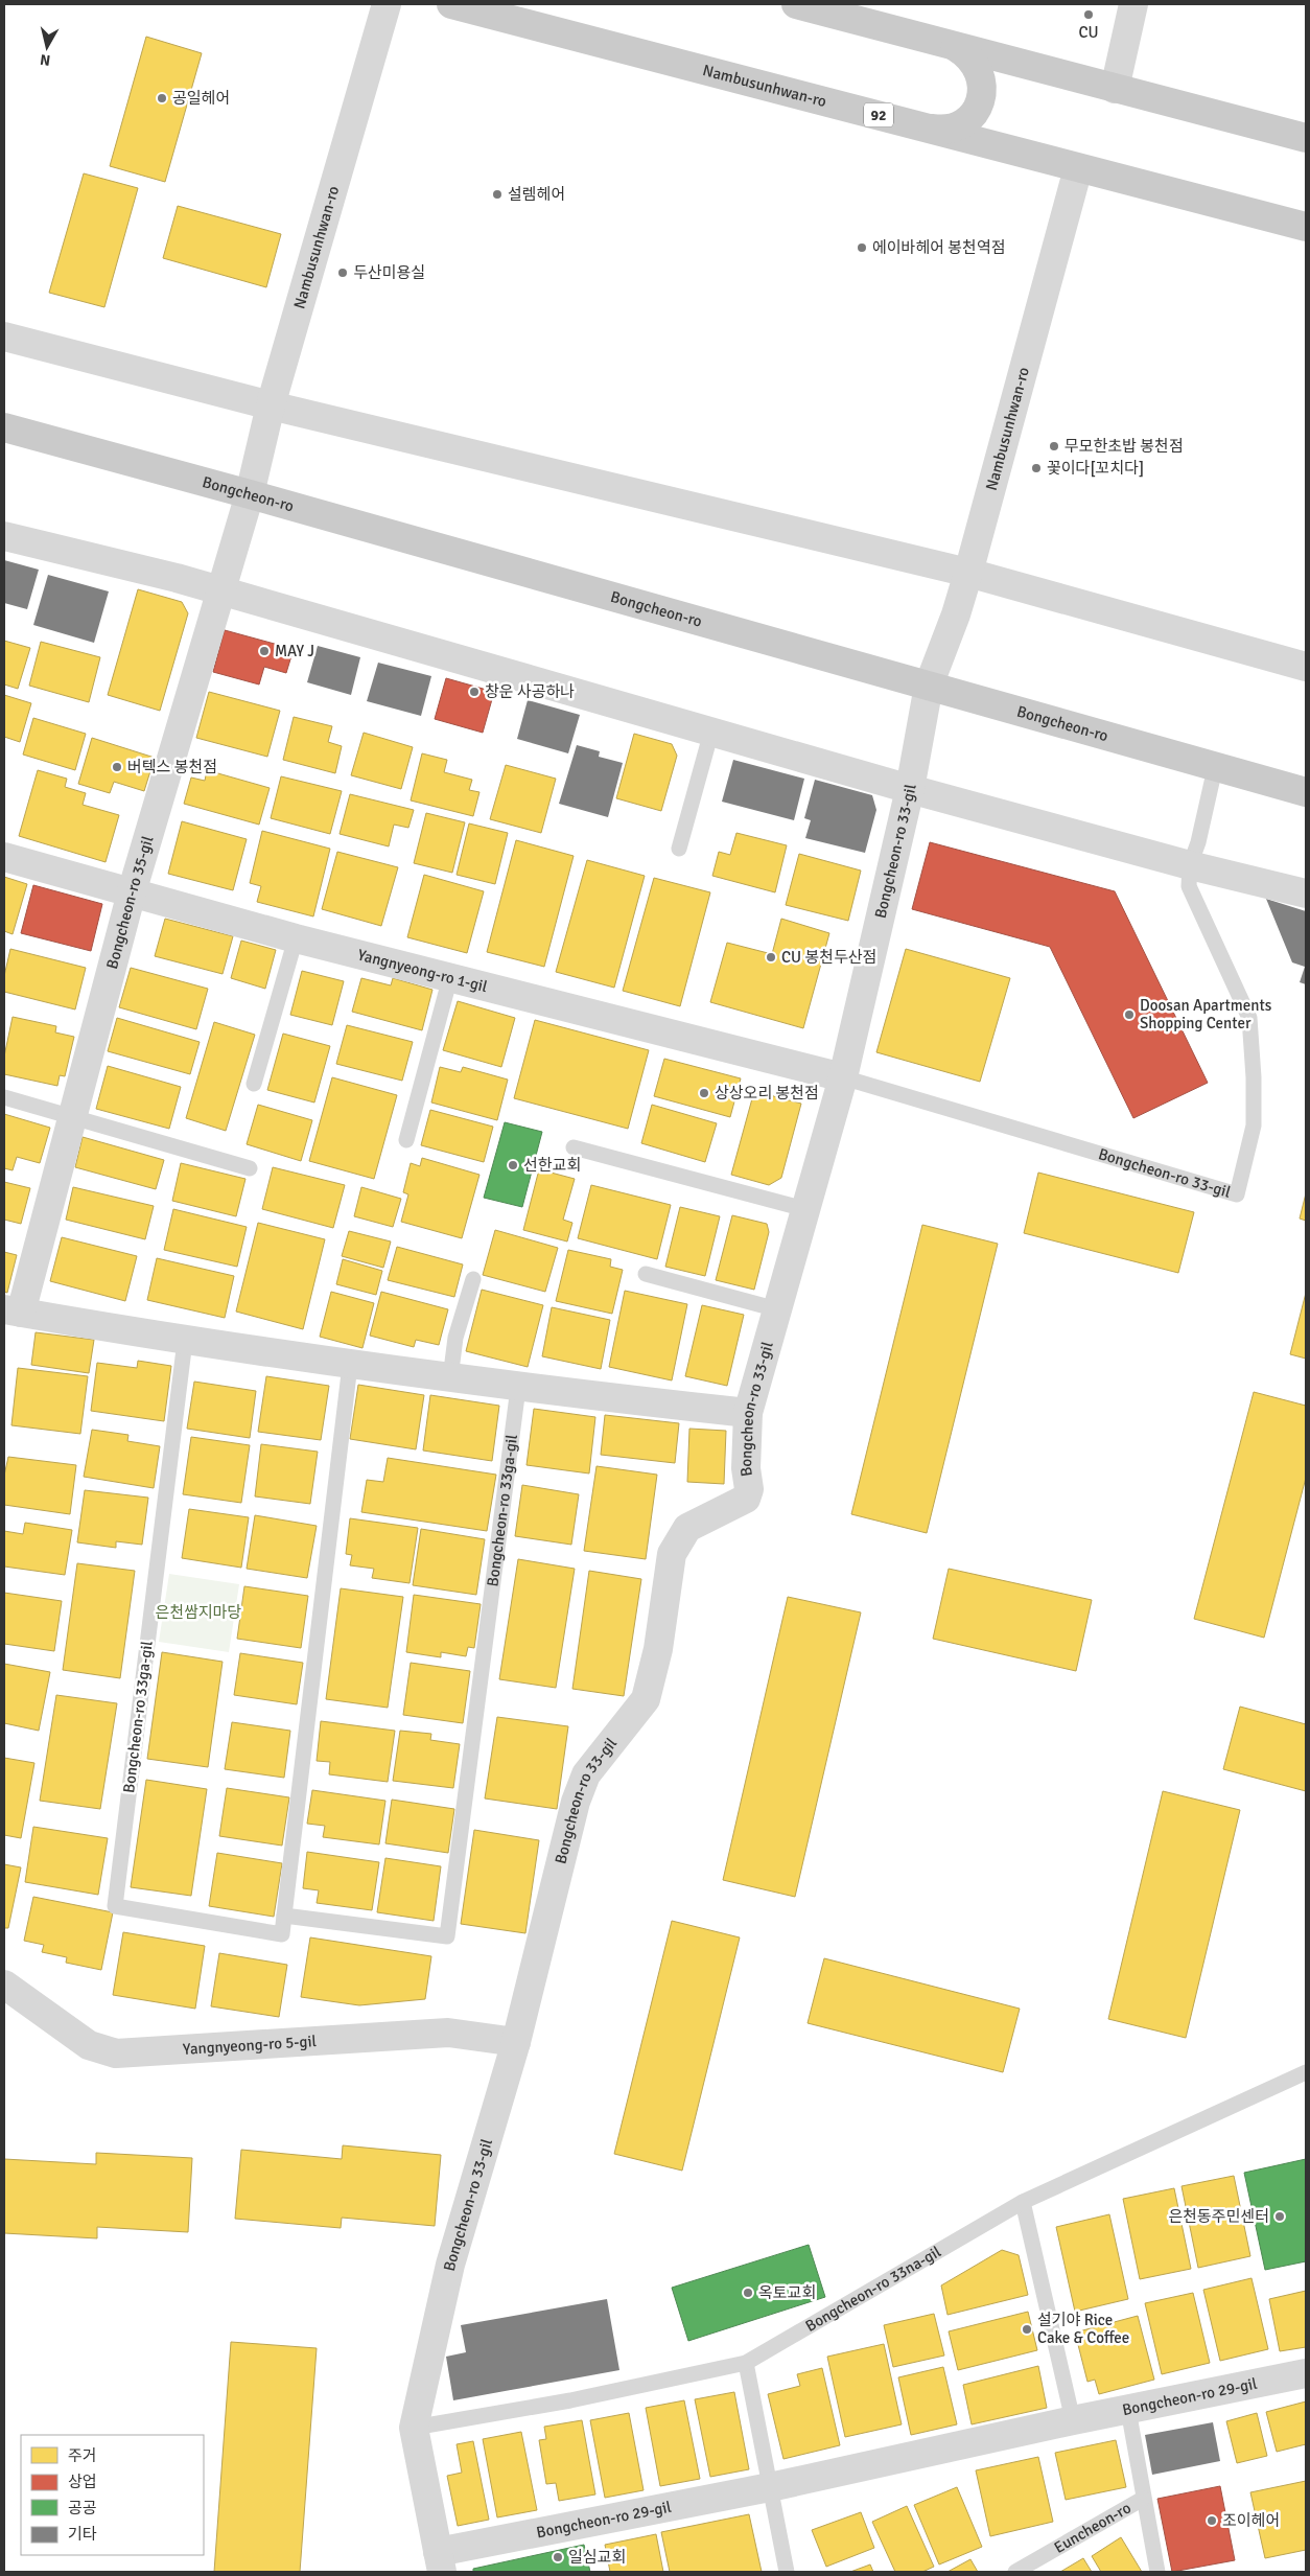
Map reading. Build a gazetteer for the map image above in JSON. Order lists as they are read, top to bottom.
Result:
{
  "streets": {
    "main road": ["Nambusunhwan-ro", "92", "Bongcheon-ro"],
    "street": [
      "Bongcheon-ro 33-gil",
      "Bongcheon-ro 35-gil",
      "Yangnyeong-ro 1-gil",
      "Yangnyeong-ro 5-gil",
      "Bongcheon-ro 29-gil"
    ],
    "lane": ["Bongcheon-ro 33ga-gil", "Bongcheon-ro 33na-gil", "Euncheon-ro"]
  },
  "crossings": [
    ["Nambusunhwan-ro", "Bongcheon-ro"],
    ["Nambusunhwan-ro", "Bongcheon-ro 33-gil"],
    ["Nambusunhwan-ro", "Bongcheon-ro 35-gil"],
    ["Bongcheon-ro", "Bongcheon-ro 33-gil"],
    ["Bongcheon-ro", "Bongcheon-ro 35-gil"],
    ["Bongcheon-ro 33-gil", "Yangnyeong-ro 1-gil"],
    ["Bongcheon-ro 33-gil", "Yangnyeong-ro 5-gil"],
    ["Bongcheon-ro 33-gil", "Bongcheon-ro 33na-gil"],
    ["Bongcheon-ro 33-gil", "Bongcheon-ro 29-gil"],
    ["Bongcheon-ro 35-gil", "Yangnyeong-ro 1-gil"],
    ["Bongcheon-ro 29-gil", "Euncheon-ro"]
  ],
  "parks": ["은천쌈지마당"],
  "places": [
    "CU",
    "공일헤어",
    "설렘헤어",
    "에이바헤어 봉천역점",
    "두산미용실",
    "무모한초밥 봉천점",
    "꽃이다[꼬치다]",
    "MAY J",
    "창운 사공하나",
    "버텍스 봉천점",
    "CU 봉천두산점",
    "Doosan Apartments Shopping Center",
    "상상오리 봉천점",
    "선한교회",
    "은천동주민센터",
    "옥토교회",
    "설기야 Rice Cake & Coffee",
    "조이헤어",
    "일심교회"
  ],
  "legend": [
    "주거",
    "상업",
    "공공",
    "기타"
  ],
  "north": "bottom"
}
